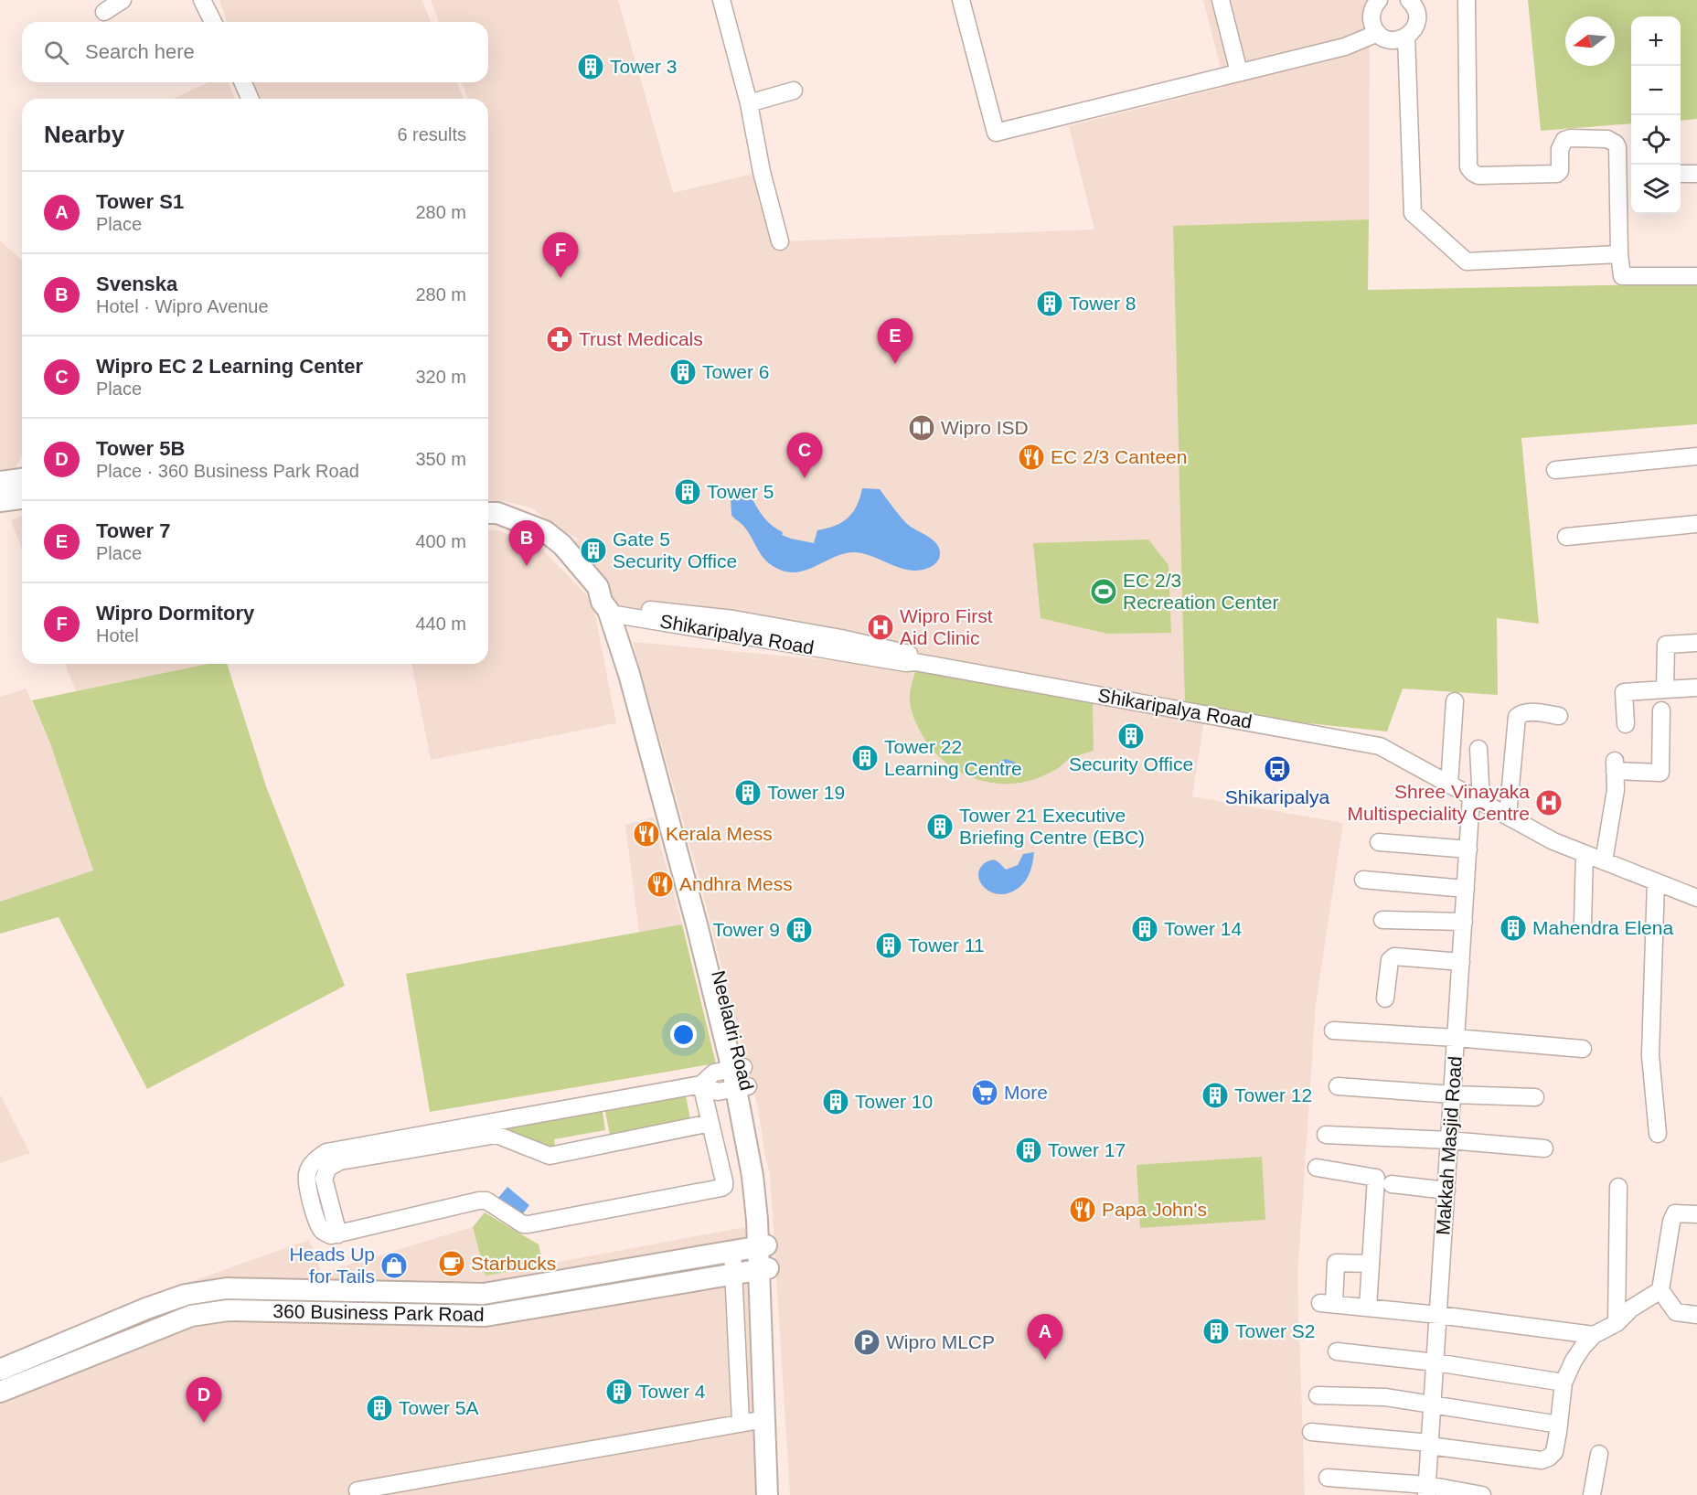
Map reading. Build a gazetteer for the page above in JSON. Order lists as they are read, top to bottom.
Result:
{
  "streets": {
    "main road": ["Neeladri Road", "360 Business Park Road"],
    "street": ["Shikaripalya Road", "Makkah Masjid Road"]
  },
  "crossings": [
    ["Shikaripalya Road", "Neeladri Road"],
    ["Shikaripalya Road", "Makkah Masjid Road"],
    ["Neeladri Road", "360 Business Park Road"]
  ],
  "places": {
    "building": [
      "Tower 3",
      "Tower 8",
      "Tower 6",
      "Tower 5",
      "Gate 5 Security Office",
      "Security Office",
      "Tower 22 Learning Centre",
      "Tower 19",
      "Tower 21 Executive Briefing Centre (EBC)",
      "Mahendra Elena",
      "Tower 14",
      "Tower 9",
      "Tower 11",
      "Tower 12",
      "Tower 10",
      "Tower 17",
      "Tower S2",
      "Tower 4",
      "Tower 5A"
    ],
    "pharmacy": ["Trust Medicals"],
    "library": ["Wipro ISD"],
    "restaurant": [
      "EC 2/3 Canteen",
      "Kerala Mess",
      "Andhra Mess",
      "Papa John's"
    ],
    "sports": ["EC 2/3 Recreation Center"],
    "hospital": ["Wipro First Aid Clinic", "Shree Vinayaka Multispeciality Centre"],
    "bus stop": ["Shikaripalya"],
    "supermarket": ["More"],
    "cafe": ["Starbucks"],
    "shop": ["Heads Up for Tails"],
    "parking": ["Wipro MLCP"]
  },
  "north": "left",
  "page": {
    "map_buttons": ["+", "−"],
    "search": "Search here",
    "heading": ["Nearby", "6 results"],
    "list": [
      {
        "mark": "A",
        "name": "Tower S1",
        "note": "Place",
        "value": "280 m"
      },
      {
        "mark": "B",
        "name": "Svenska",
        "note": "Hotel · Wipro Avenue",
        "value": "280 m"
      },
      {
        "mark": "C",
        "name": "Wipro EC 2 Learning Center",
        "note": "Place",
        "value": "320 m"
      },
      {
        "mark": "D",
        "name": "Tower 5B",
        "note": "Place · 360 Business Park Road",
        "value": "350 m"
      },
      {
        "mark": "E",
        "name": "Tower 7",
        "note": "Place",
        "value": "400 m"
      },
      {
        "mark": "F",
        "name": "Wipro Dormitory",
        "note": "Hotel",
        "value": "440 m"
      }
    ],
    "pins": [
      "F",
      "E",
      "C",
      "B",
      "A",
      "D"
    ]
  }
}
